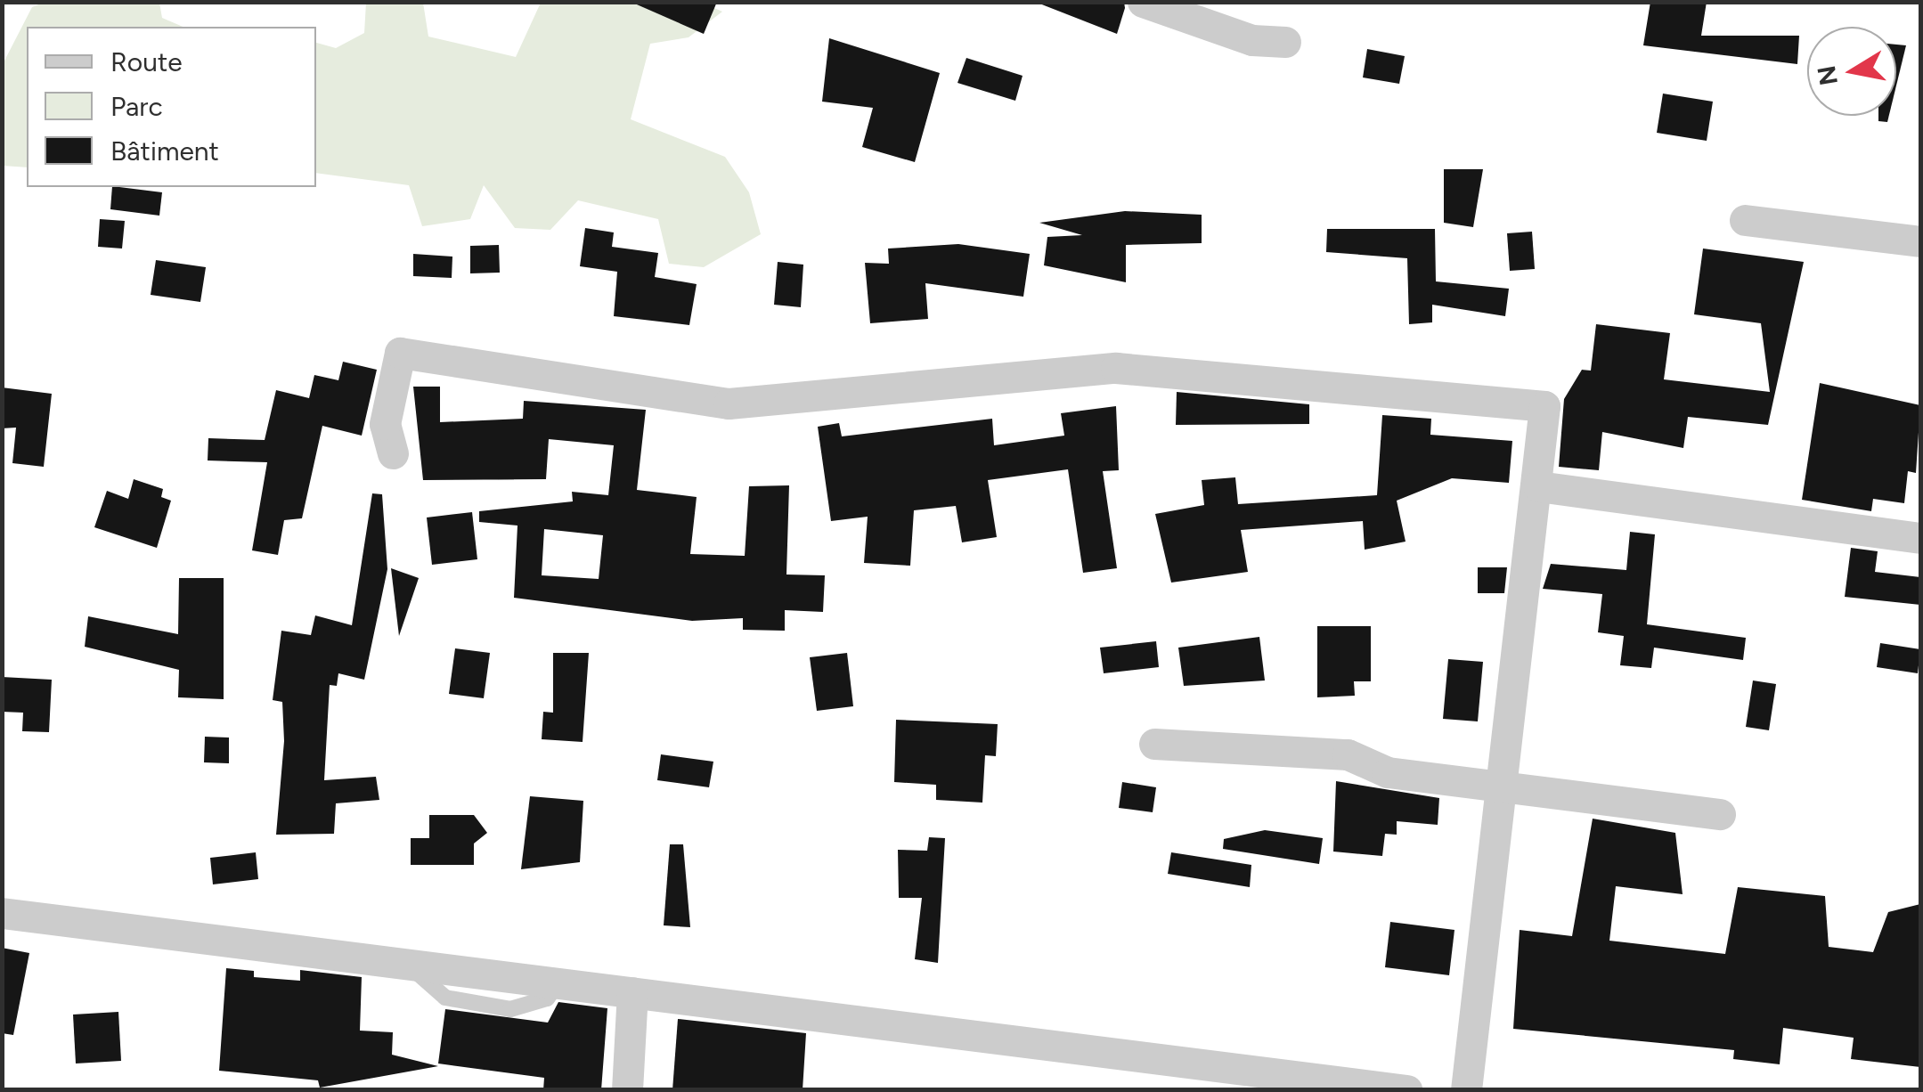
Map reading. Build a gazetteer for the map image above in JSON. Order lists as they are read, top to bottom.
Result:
{
  "legend": ["Route", "Parc", "Bâtiment"],
  "north": "left"
}
